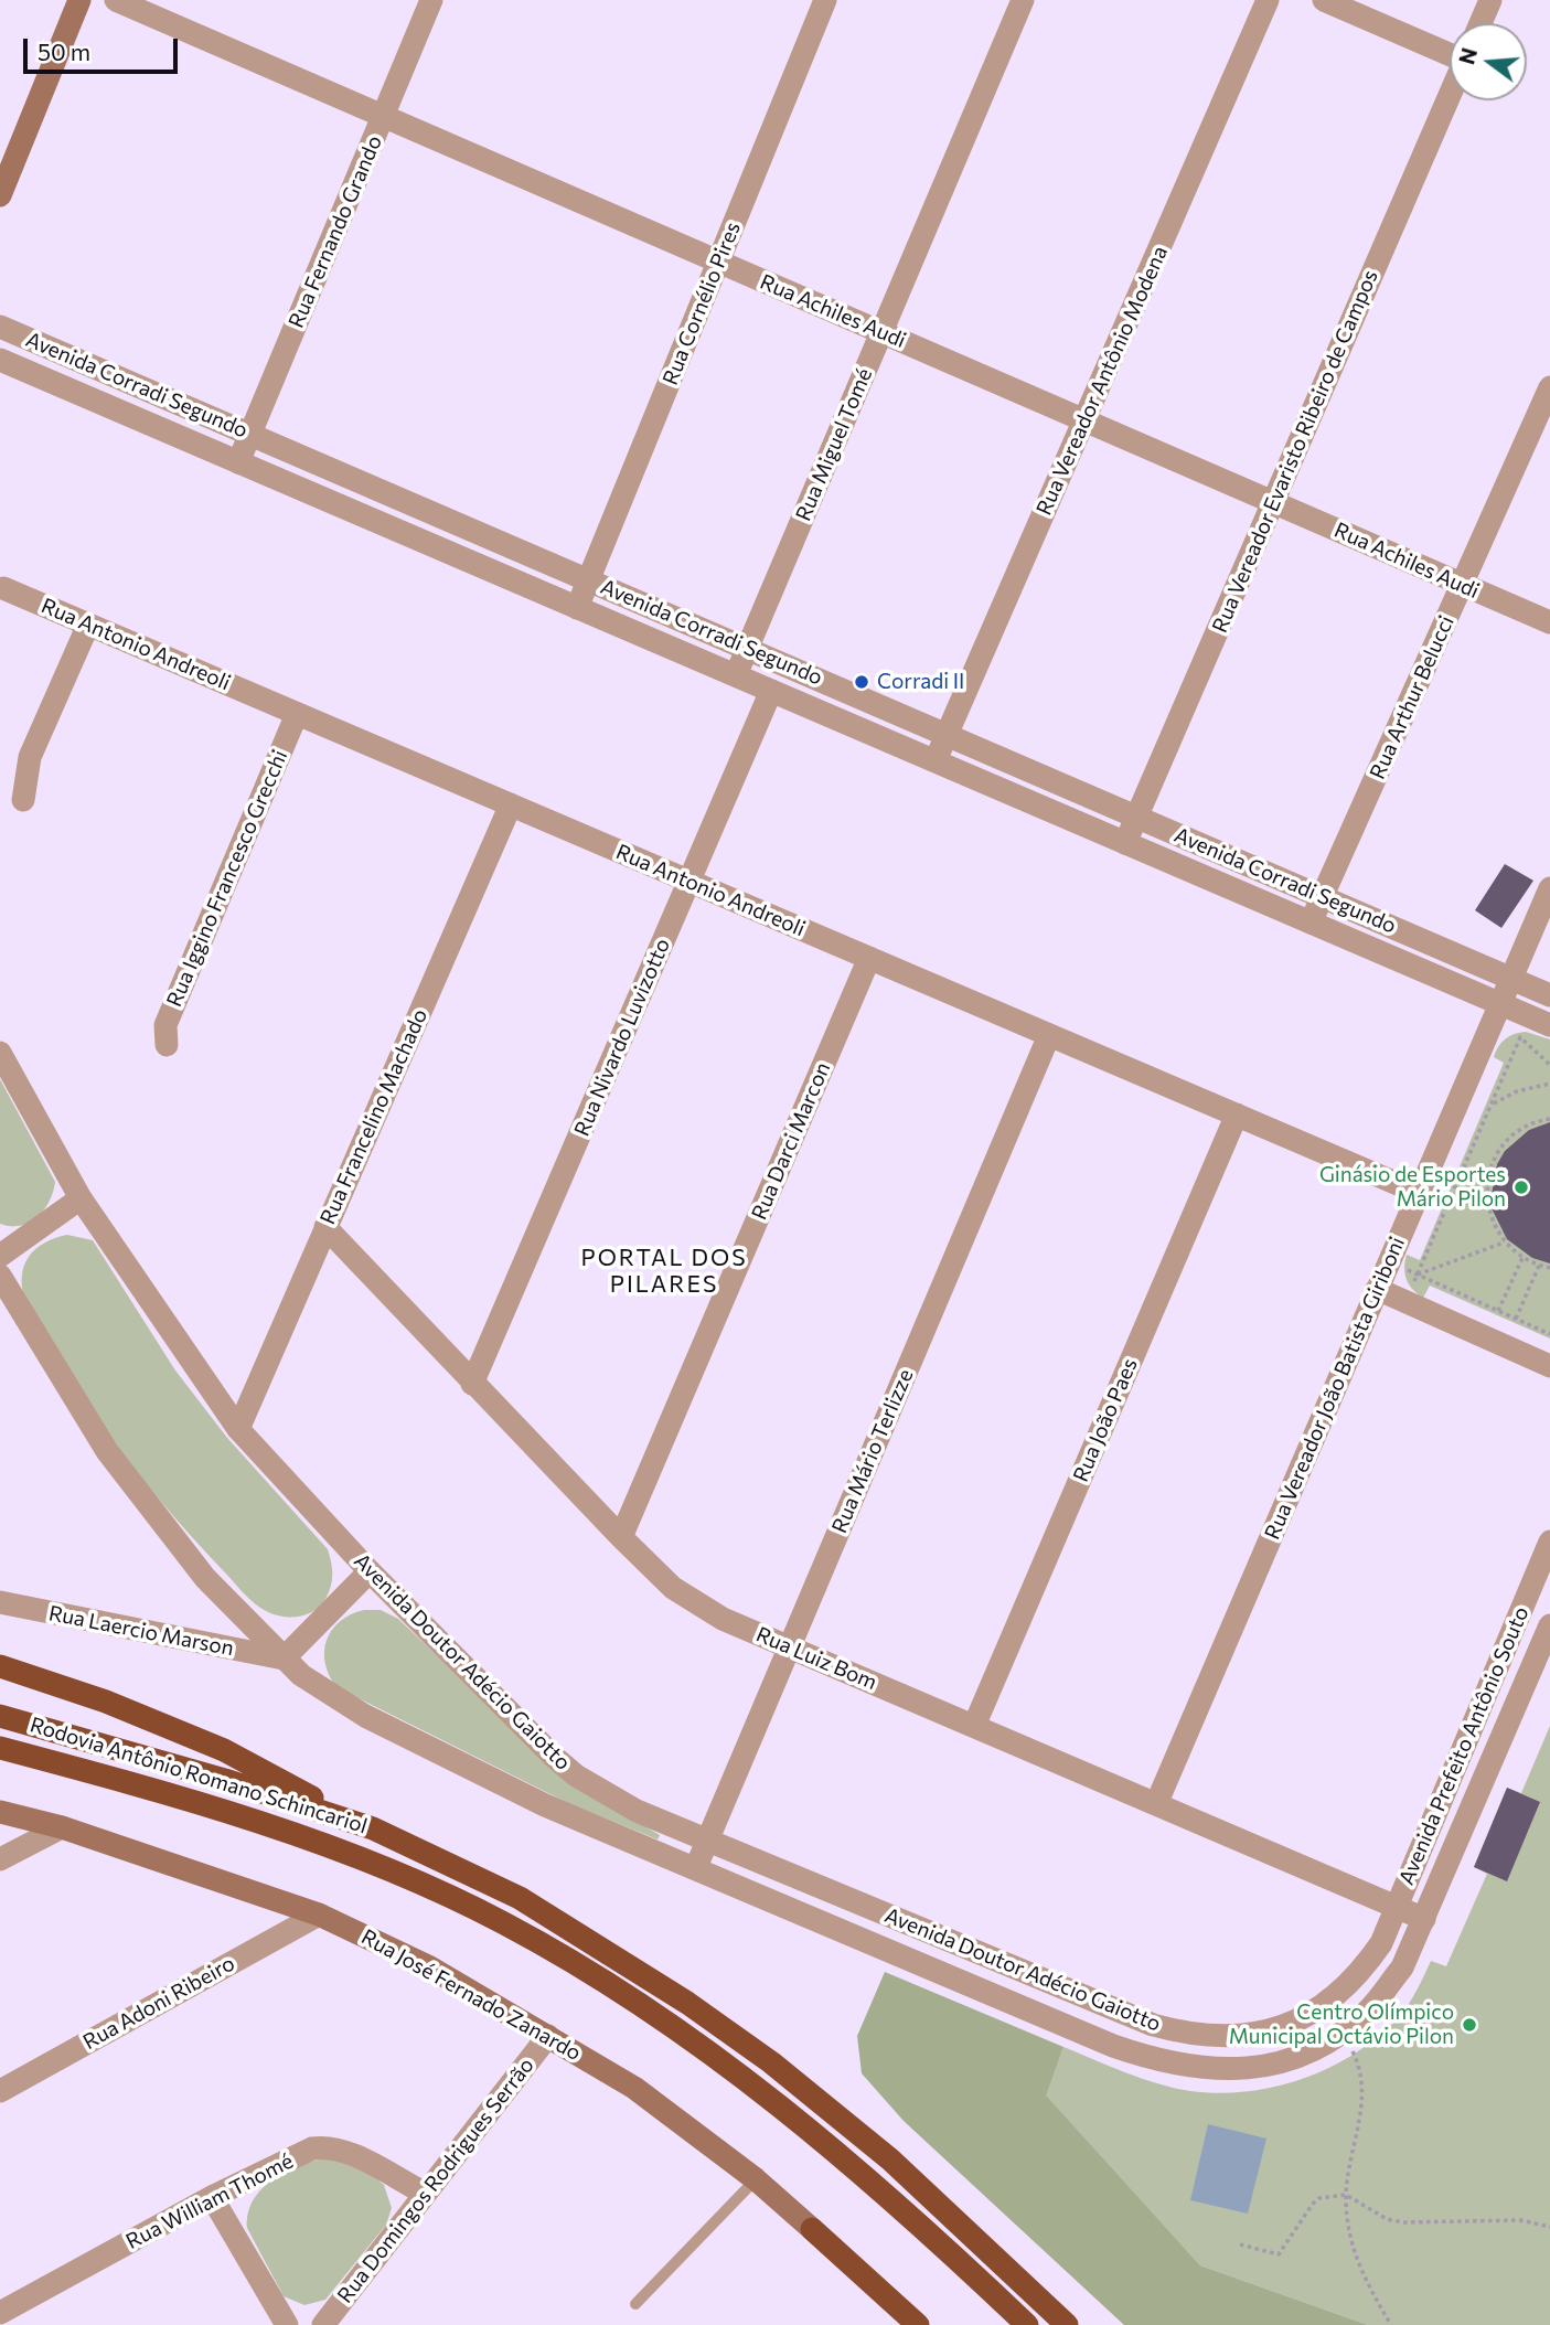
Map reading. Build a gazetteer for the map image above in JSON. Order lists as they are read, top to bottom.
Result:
{
  "streets": {
    "highway": ["Rodovia Antônio Romano Schincariol"],
    "main road": ["Rua José Fernado Zanardo"],
    "street": [
      "Rua Fernando Grando",
      "Rua Cornélio Pires",
      "Rua Achiles Audi",
      "Rua Vereador Antônio Modena",
      "Avenida Corradi Segundo",
      "Rua Miguel Tomé",
      "Rua Vereador Evaristo Ribeiro de Campos",
      "Rua Antonio Andreoli",
      "Rua Arthur Belucci",
      "Rua Iggino Francesco Grecchi",
      "Rua Nivardo Luvizotto",
      "Rua Francelino Machado",
      "Rua Darci Marcon",
      "Rua Vereador João Batista Giriboni",
      "Rua João Paes",
      "Rua Mário Terlizze",
      "Rua Laercio Marson",
      "Rua Luiz Bom",
      "Avenida Doutor Adécio Gaiotto",
      "Avenida Prefeito Antônio Souto",
      "Rua Adoni Ribeiro",
      "Rua Domingos Rodrigues Serrão",
      "Rua William Thomé"
    ]
  },
  "crossings": [
    ["Rua Fernando Grando", "Rua Achiles Audi"],
    ["Rua Fernando Grando", "Avenida Corradi Segundo"],
    ["Rua Cornélio Pires", "Rua Achiles Audi"],
    ["Rua Cornélio Pires", "Avenida Corradi Segundo"],
    ["Rua Achiles Audi", "Rua Vereador Antônio Modena"],
    ["Rua Achiles Audi", "Rua Miguel Tomé"],
    ["Rua Achiles Audi", "Rua Vereador Evaristo Ribeiro de Campos"],
    ["Rua Achiles Audi", "Rua Arthur Belucci"],
    ["Rua Vereador Antônio Modena", "Avenida Corradi Segundo"],
    ["Avenida Corradi Segundo", "Rua Miguel Tomé"],
    ["Avenida Corradi Segundo", "Rua Vereador Evaristo Ribeiro de Campos"],
    ["Avenida Corradi Segundo", "Rua Arthur Belucci"],
    ["Avenida Corradi Segundo", "Rua Nivardo Luvizotto"],
    ["Avenida Corradi Segundo", "Rua Vereador João Batista Giriboni"],
    ["Rua Antonio Andreoli", "Rua Iggino Francesco Grecchi"],
    ["Rua Antonio Andreoli", "Rua Nivardo Luvizotto"],
    ["Rua Antonio Andreoli", "Rua Francelino Machado"],
    ["Rua Antonio Andreoli", "Rua Darci Marcon"],
    ["Rua Antonio Andreoli", "Rua Vereador João Batista Giriboni"],
    ["Rua Antonio Andreoli", "Rua João Paes"],
    ["Rua Antonio Andreoli", "Rua Mário Terlizze"],
    ["Rua Nivardo Luvizotto", "Rua Luiz Bom"],
    ["Rua Francelino Machado", "Rua Luiz Bom"],
    ["Rua Francelino Machado", "Avenida Doutor Adécio Gaiotto"],
    ["Rua Darci Marcon", "Rua Luiz Bom"],
    ["Rua Vereador João Batista Giriboni", "Rua Luiz Bom"],
    ["Rua João Paes", "Rua Luiz Bom"],
    ["Rua Mário Terlizze", "Rua Luiz Bom"],
    ["Rua Mário Terlizze", "Avenida Doutor Adécio Gaiotto"],
    ["Rua Laercio Marson", "Avenida Doutor Adécio Gaiotto"],
    ["Rua Luiz Bom", "Avenida Doutor Adécio Gaiotto"],
    ["Rua Luiz Bom", "Avenida Prefeito Antônio Souto"],
    ["Avenida Doutor Adécio Gaiotto", "Avenida Prefeito Antônio Souto"],
    ["Rua José Fernado Zanardo", "Rua Adoni Ribeiro"],
    ["Rua José Fernado Zanardo", "Rua Domingos Rodrigues Serrão"],
    ["Rua Domingos Rodrigues Serrão", "Rua William Thomé"]
  ],
  "districts": ["PORTAL DOS PILARES"],
  "places": ["Corradi II", "Ginásio de Esportes Mário Pilon", "Centro Olímpico Municipal Octávio Pilon"],
  "scale_bar": "50 m",
  "north": "left"
}
